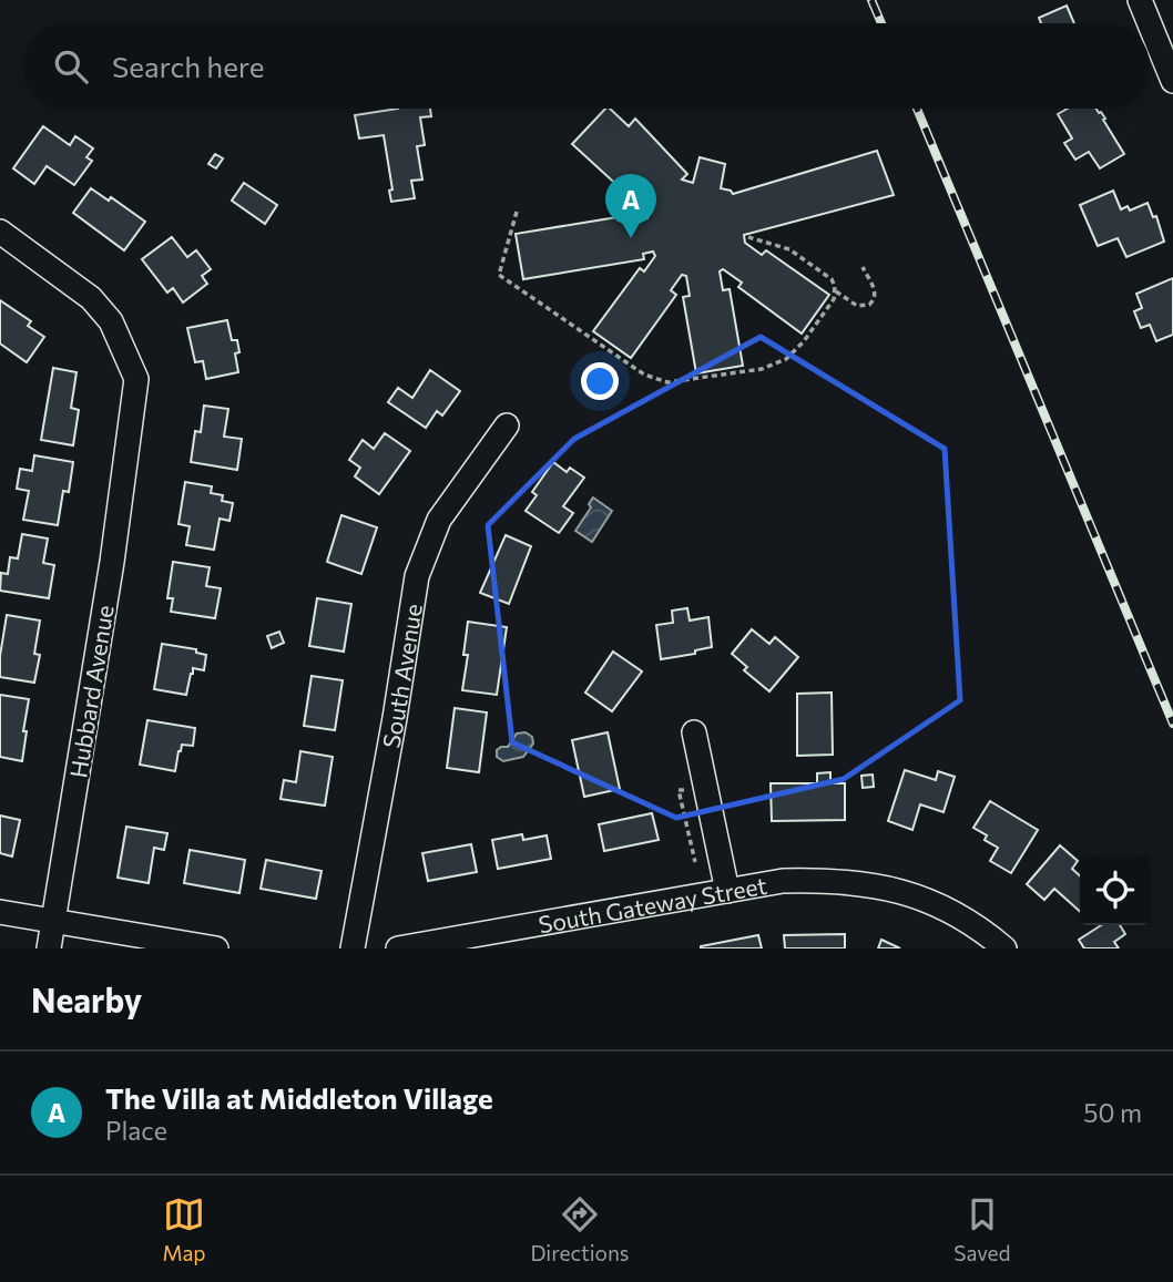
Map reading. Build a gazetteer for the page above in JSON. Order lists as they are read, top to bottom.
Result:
{
  "streets": {
    "street": ["South Avenue", "Hubbard Avenue", "South Gateway Street"]
  },
  "page": {
    "search": "Search here",
    "pins": "A",
    "heading": "Nearby",
    "list": [
      {
        "mark": "A",
        "name": "The Villa at Middleton Village",
        "note": "Place",
        "value": "50 m"
      }
    ],
    "nav": ["Map", "Directions", "Saved"]
  }
}
